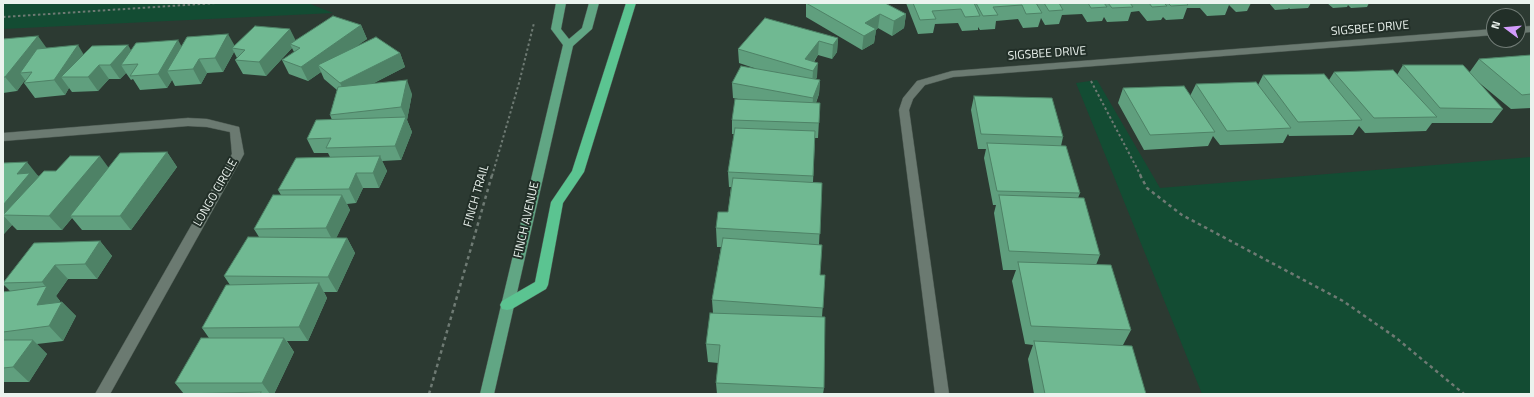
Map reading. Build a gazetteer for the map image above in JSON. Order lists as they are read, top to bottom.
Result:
{
  "streets": {
    "main road": ["FINCH AVENUE"],
    "street": ["SIGSBEE DRIVE", "LONGO CIRCLE"],
    "path": ["FINCH TRAIL"]
  },
  "north": "left"
}
